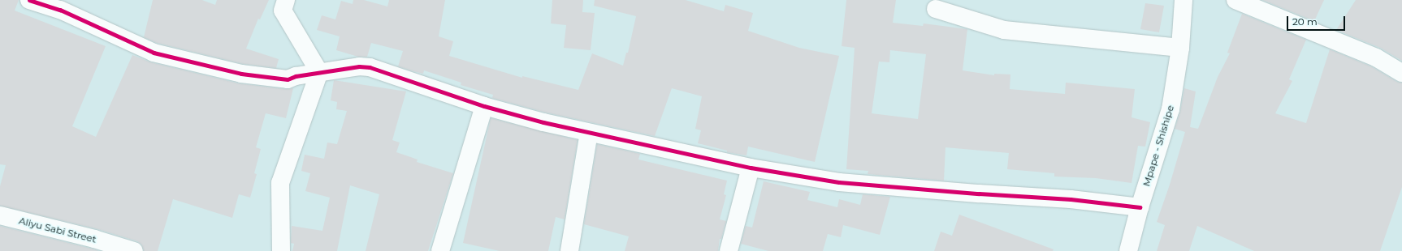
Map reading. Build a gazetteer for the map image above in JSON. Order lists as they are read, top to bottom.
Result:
{
  "streets": {
    "street": ["Mpape - Shishipe", "Aliyu Sabi Street"]
  },
  "scale_bar": "20 m"
}
